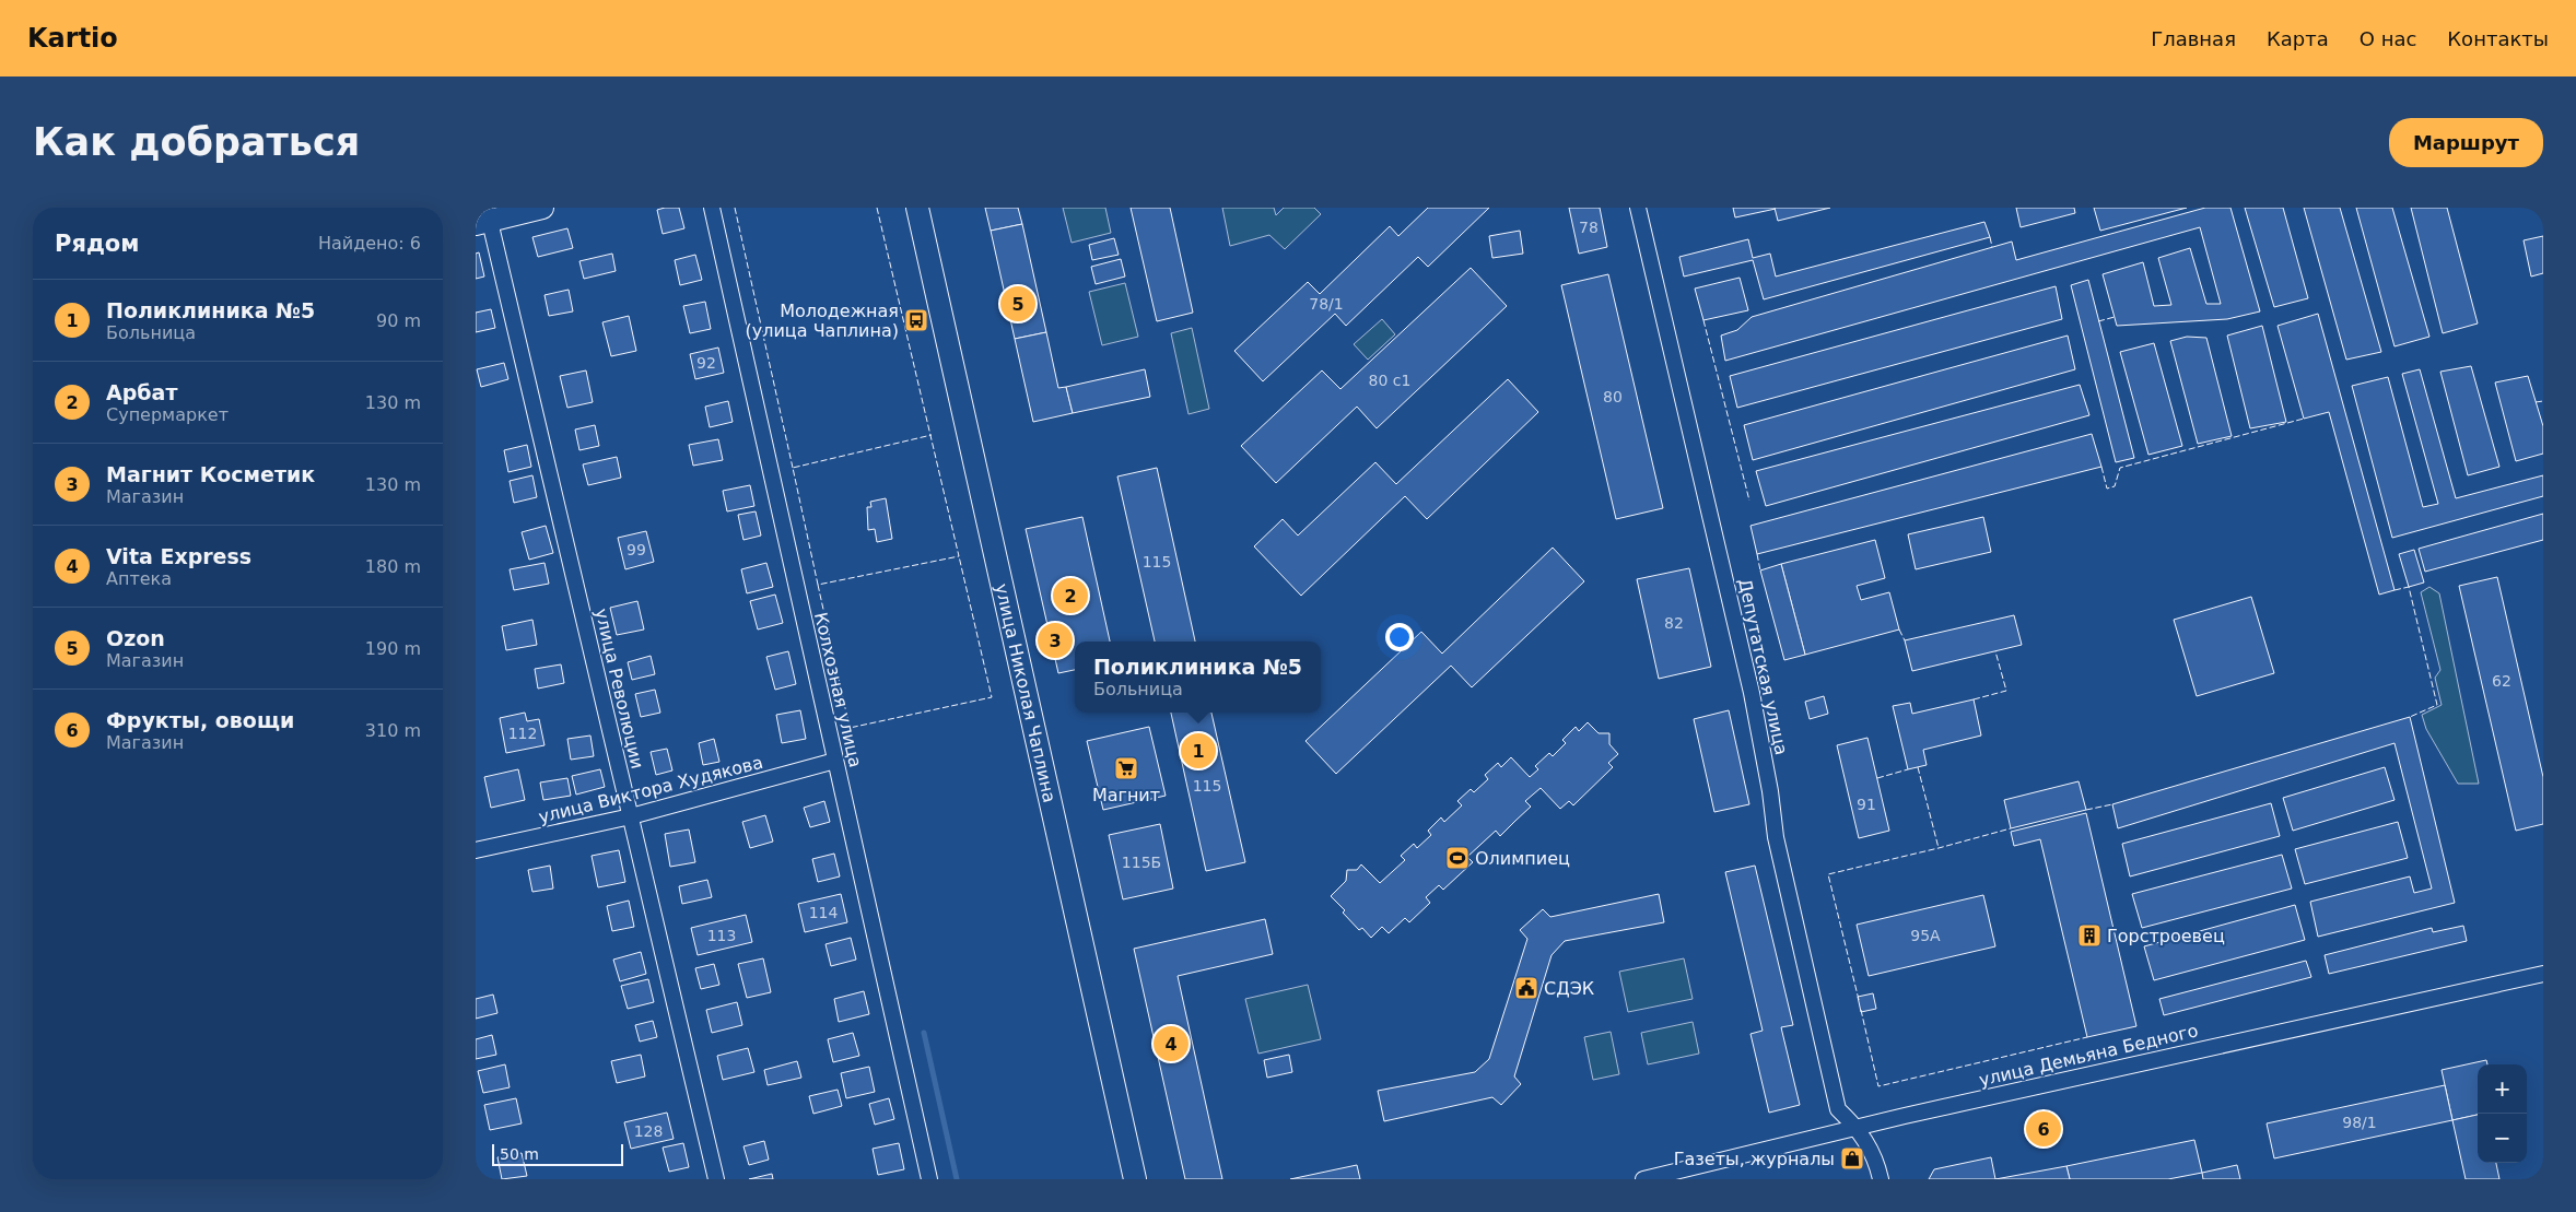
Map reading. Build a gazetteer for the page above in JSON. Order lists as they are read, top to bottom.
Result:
{
  "streets": {
    "street": [
      "Депутатская улица",
      "улица Революции",
      "Колхозная улица",
      "улица Николая Чаплина",
      "улица Виктора Худякова",
      "улица Демьяна Бедного"
    ]
  },
  "crossings": [
    ["Депутатская улица", "улица Демьяна Бедного"],
    ["улица Революции", "улица Виктора Худякова"],
    ["Колхозная улица", "улица Виктора Худякова"]
  ],
  "places": {
    "bus stop": ["Молодежная (улица Чаплина)"],
    "supermarket": ["Магнит"],
    "sports": ["Олимпиец"],
    "building": ["Горстроевец"],
    "public building": ["СДЭК"],
    "shop": ["Газеты, журналы"]
  },
  "house_numbers": [
    "78",
    "78/1",
    "92",
    "80 с1",
    "80",
    "99",
    "115",
    "82",
    "62",
    "112",
    "115",
    "91",
    "115Б",
    "114",
    "113",
    "95А",
    "98/1",
    "128"
  ],
  "scale_bar": "50 m",
  "page": {
    "header": "Kartio",
    "nav": [
      "Главная",
      "Карта",
      "О нас",
      "Контакты"
    ],
    "buttons": "Маршрут",
    "title": "Как добраться",
    "heading": ["Рядом", "Найдено: 6"],
    "list": [
      {
        "mark": "1",
        "name": "Поликлиника №5",
        "note": "Больница",
        "value": "90 m"
      },
      {
        "mark": "2",
        "name": "Арбат",
        "note": "Супермаркет",
        "value": "130 m"
      },
      {
        "mark": "3",
        "name": "Магнит Косметик",
        "note": "Магазин",
        "value": "130 m"
      },
      {
        "mark": "4",
        "name": "Vita Express",
        "note": "Аптека",
        "value": "180 m"
      },
      {
        "mark": "5",
        "name": "Ozon",
        "note": "Магазин",
        "value": "190 m"
      },
      {
        "mark": "6",
        "name": "Фрукты, овощи",
        "note": "Магазин",
        "value": "310 m"
      }
    ],
    "pins": [
      "5",
      "2",
      "3",
      "1",
      "4",
      "6"
    ],
    "popup": ["Поликлиника №5", "Больница"],
    "map_buttons": ["+", "−"],
    "scale": "50 m"
  }
}
